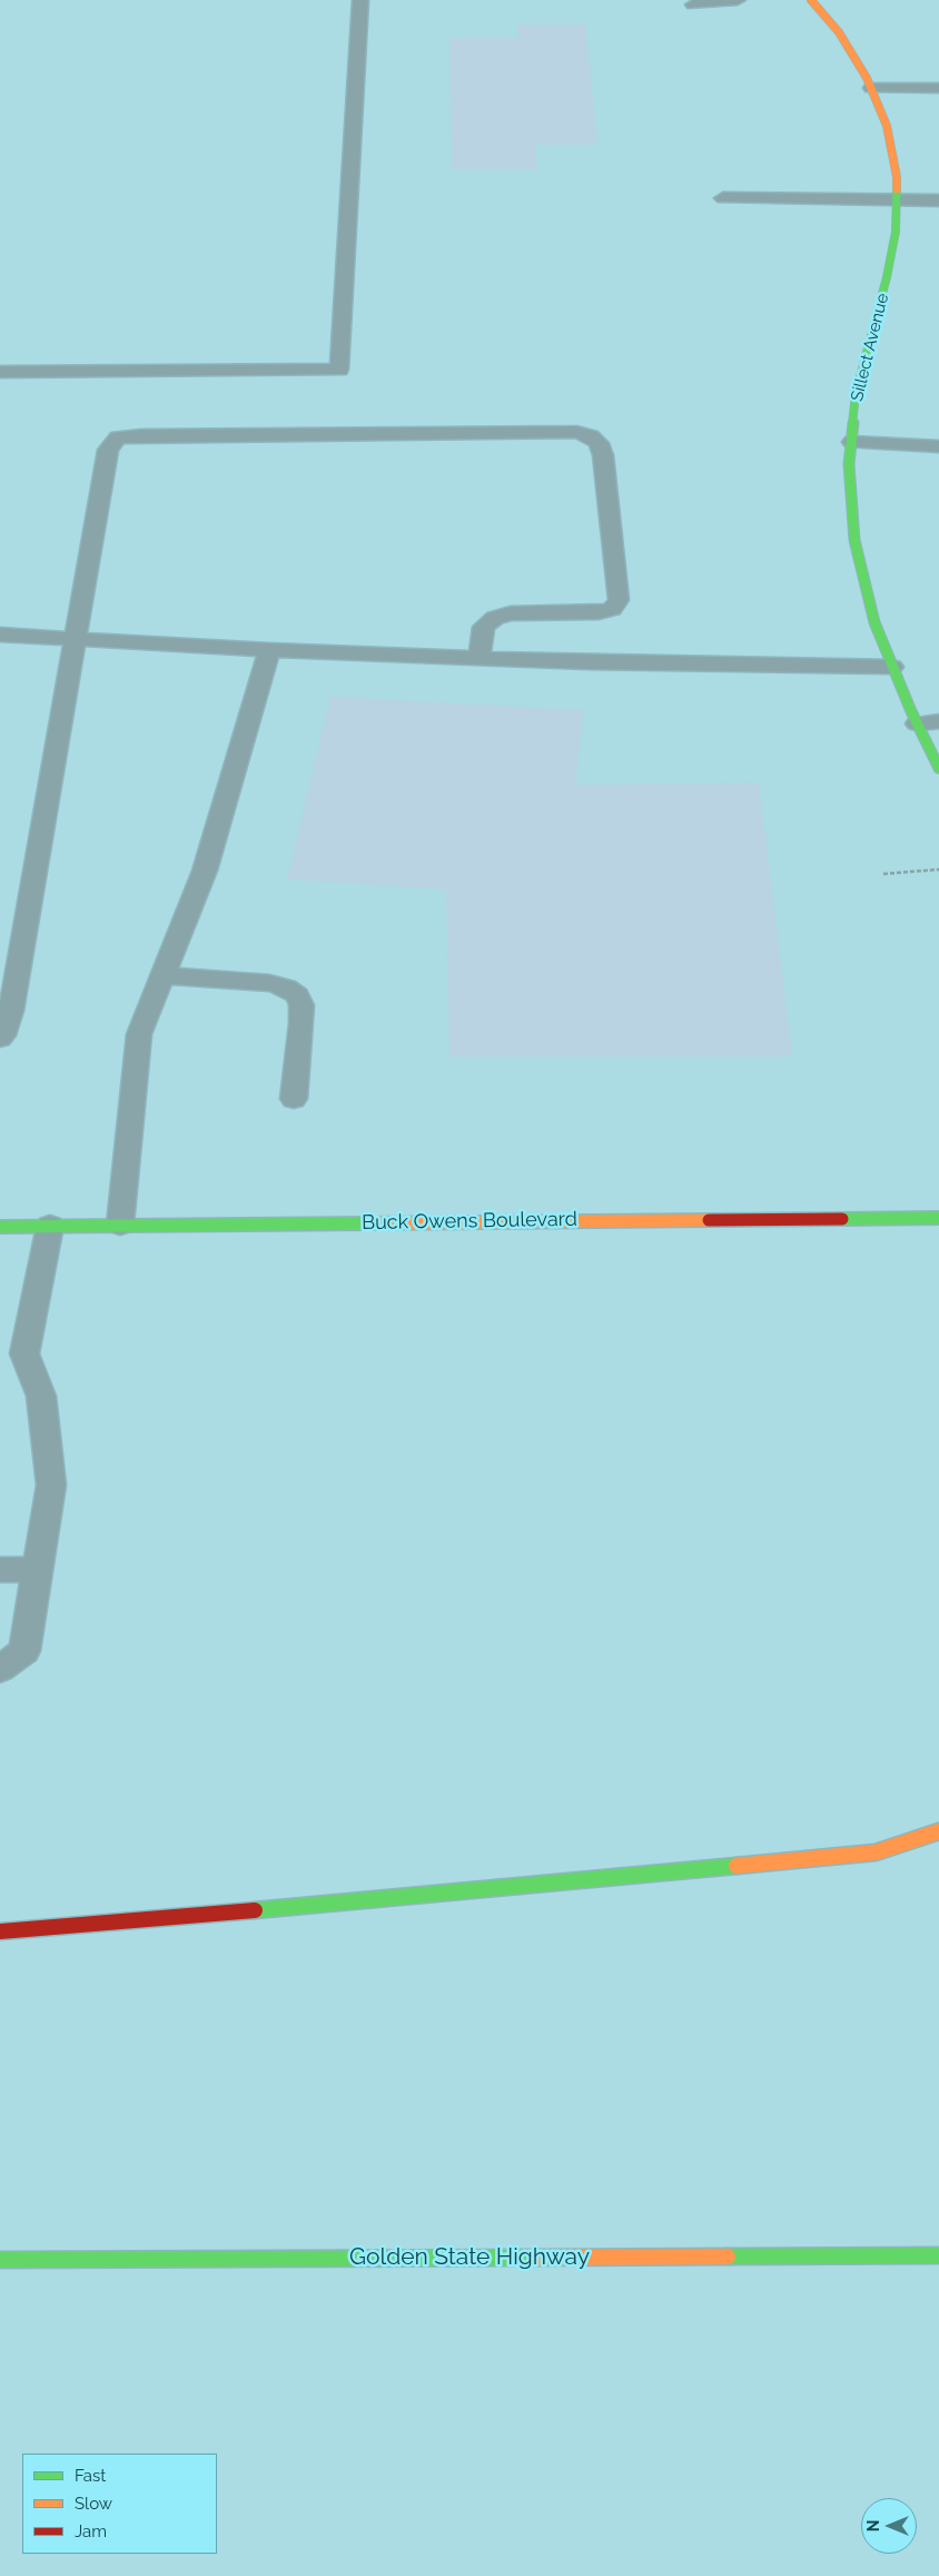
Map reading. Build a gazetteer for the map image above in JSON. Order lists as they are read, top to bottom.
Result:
{
  "streets": {
    "main road": ["Sillect Avenue", "Buck Owens Boulevard", "Golden State Highway"]
  },
  "legend": ["Fast", "Slow", "Jam"],
  "north": "left"
}
